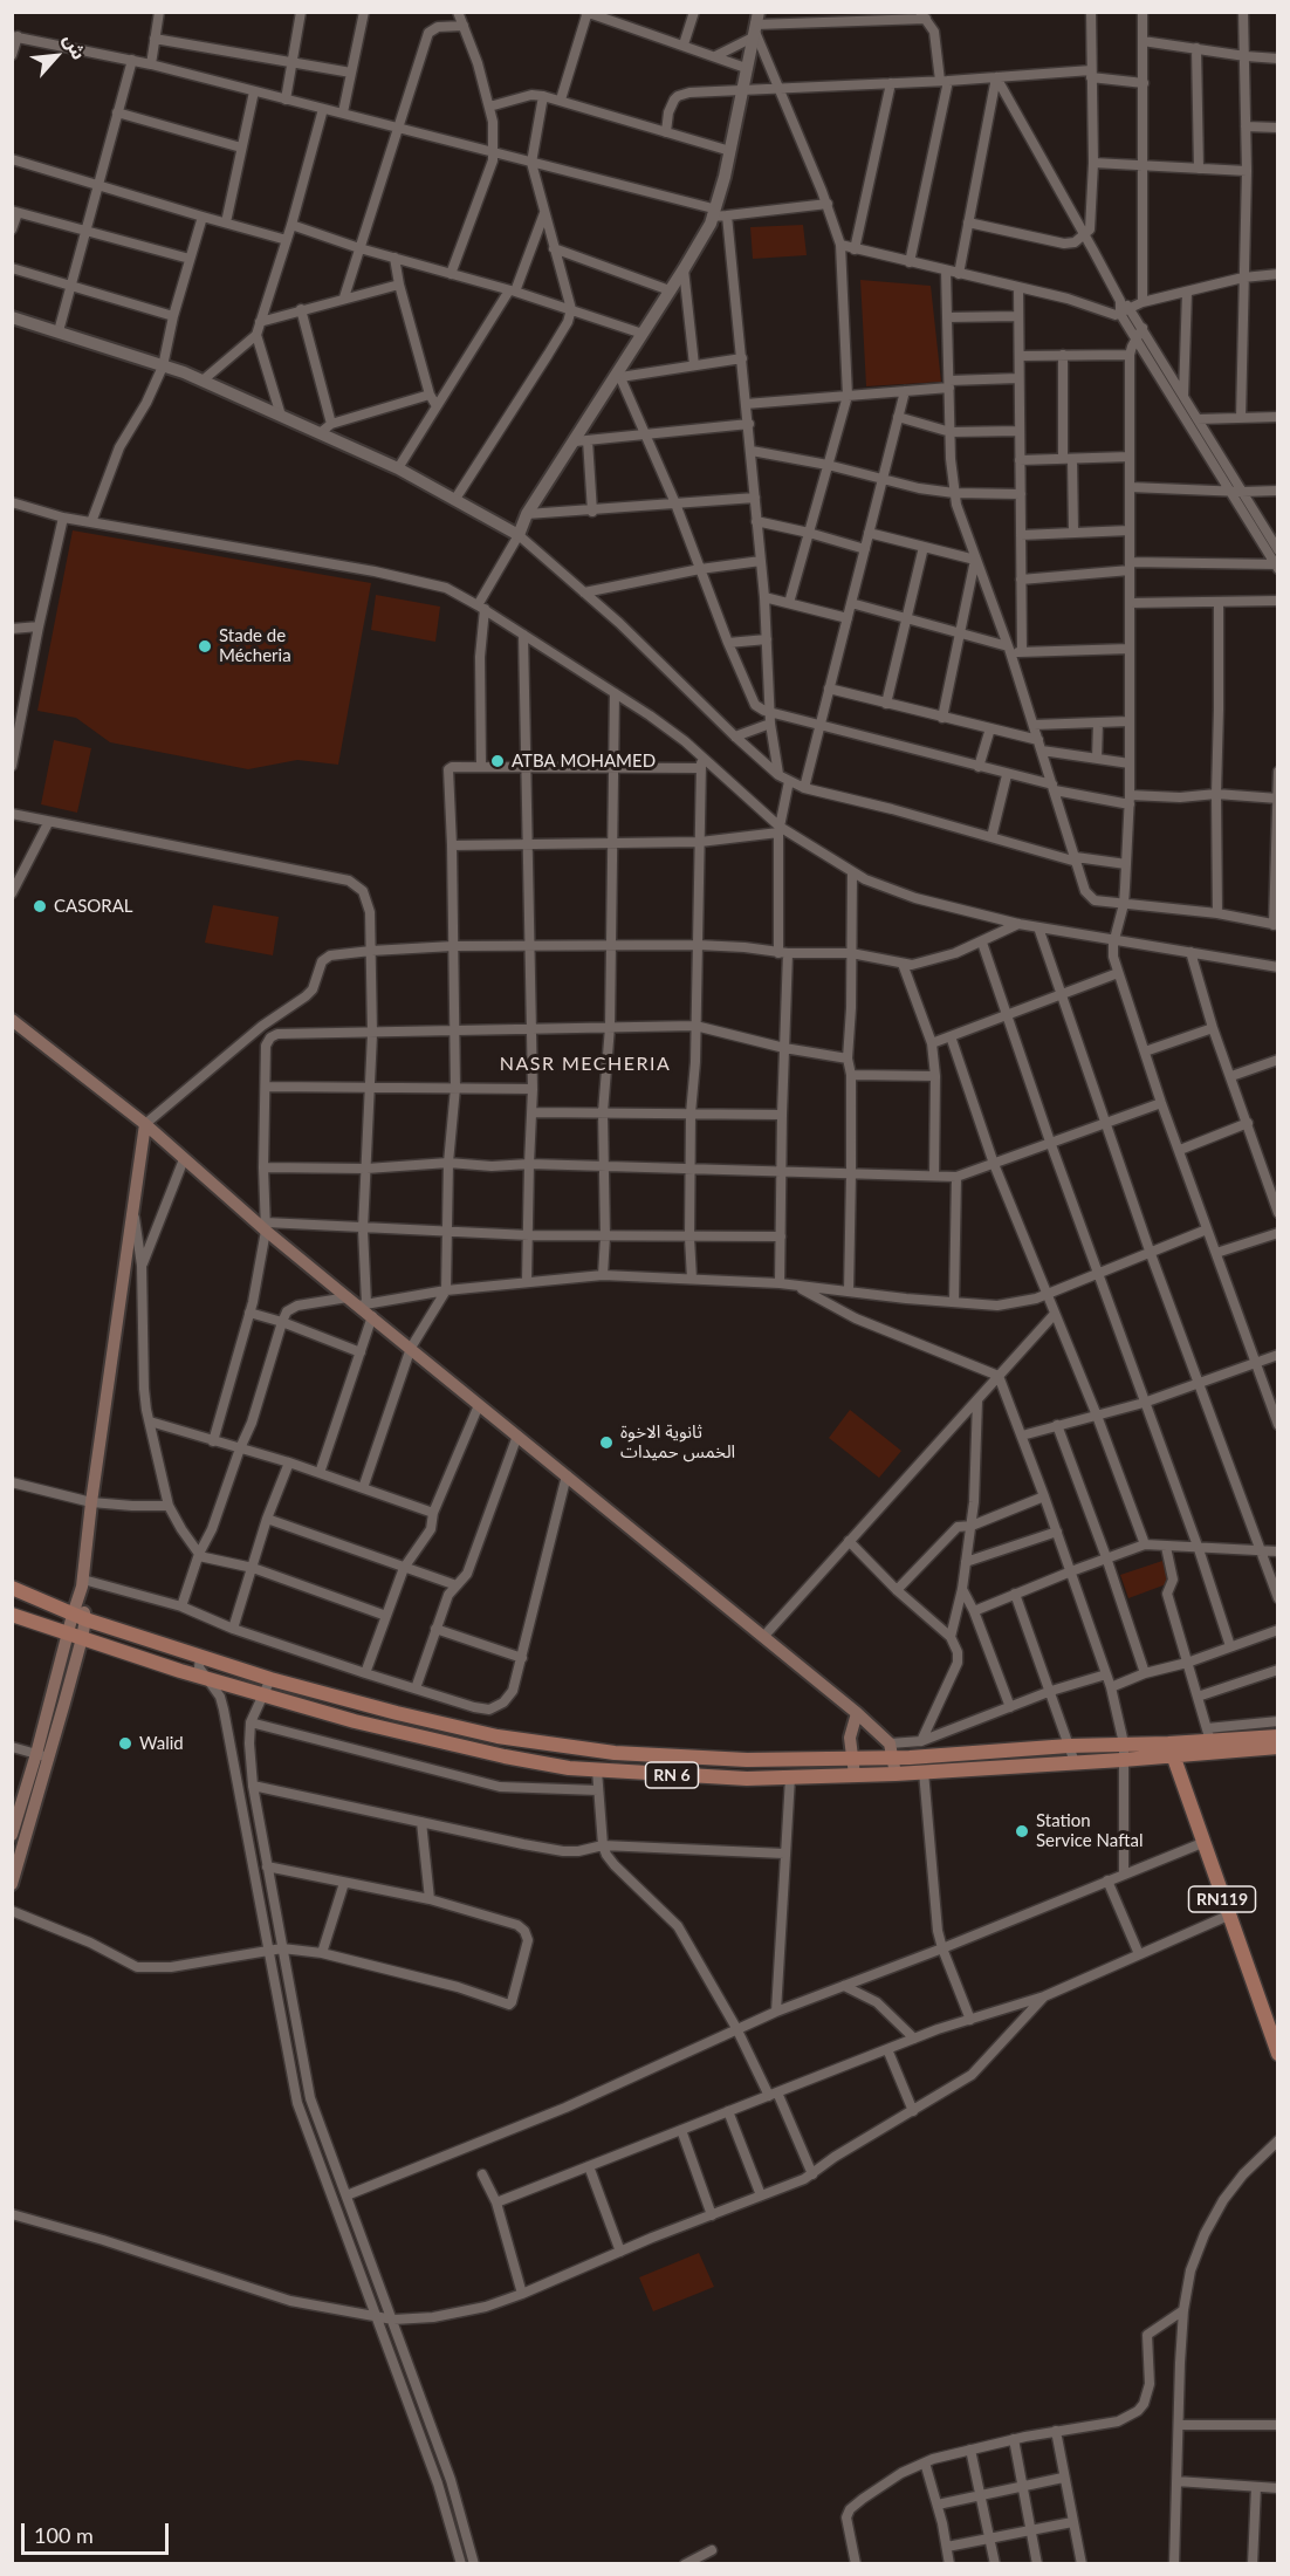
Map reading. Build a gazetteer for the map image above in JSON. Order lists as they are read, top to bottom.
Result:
{
  "streets": {
    "main road": ["RN 6", "RN119"]
  },
  "crossings": [
    ["RN 6", "RN119"]
  ],
  "districts": ["NASR MECHERIA"],
  "places": [
    "Stade de Mécheria",
    "ATBA MOHAMED",
    "CASORAL",
    "ثانوية الاخوة الخمس حميدات",
    "Walid",
    "Station Service Naftal"
  ],
  "scale_bar": "100 m",
  "north": "top right"
}
